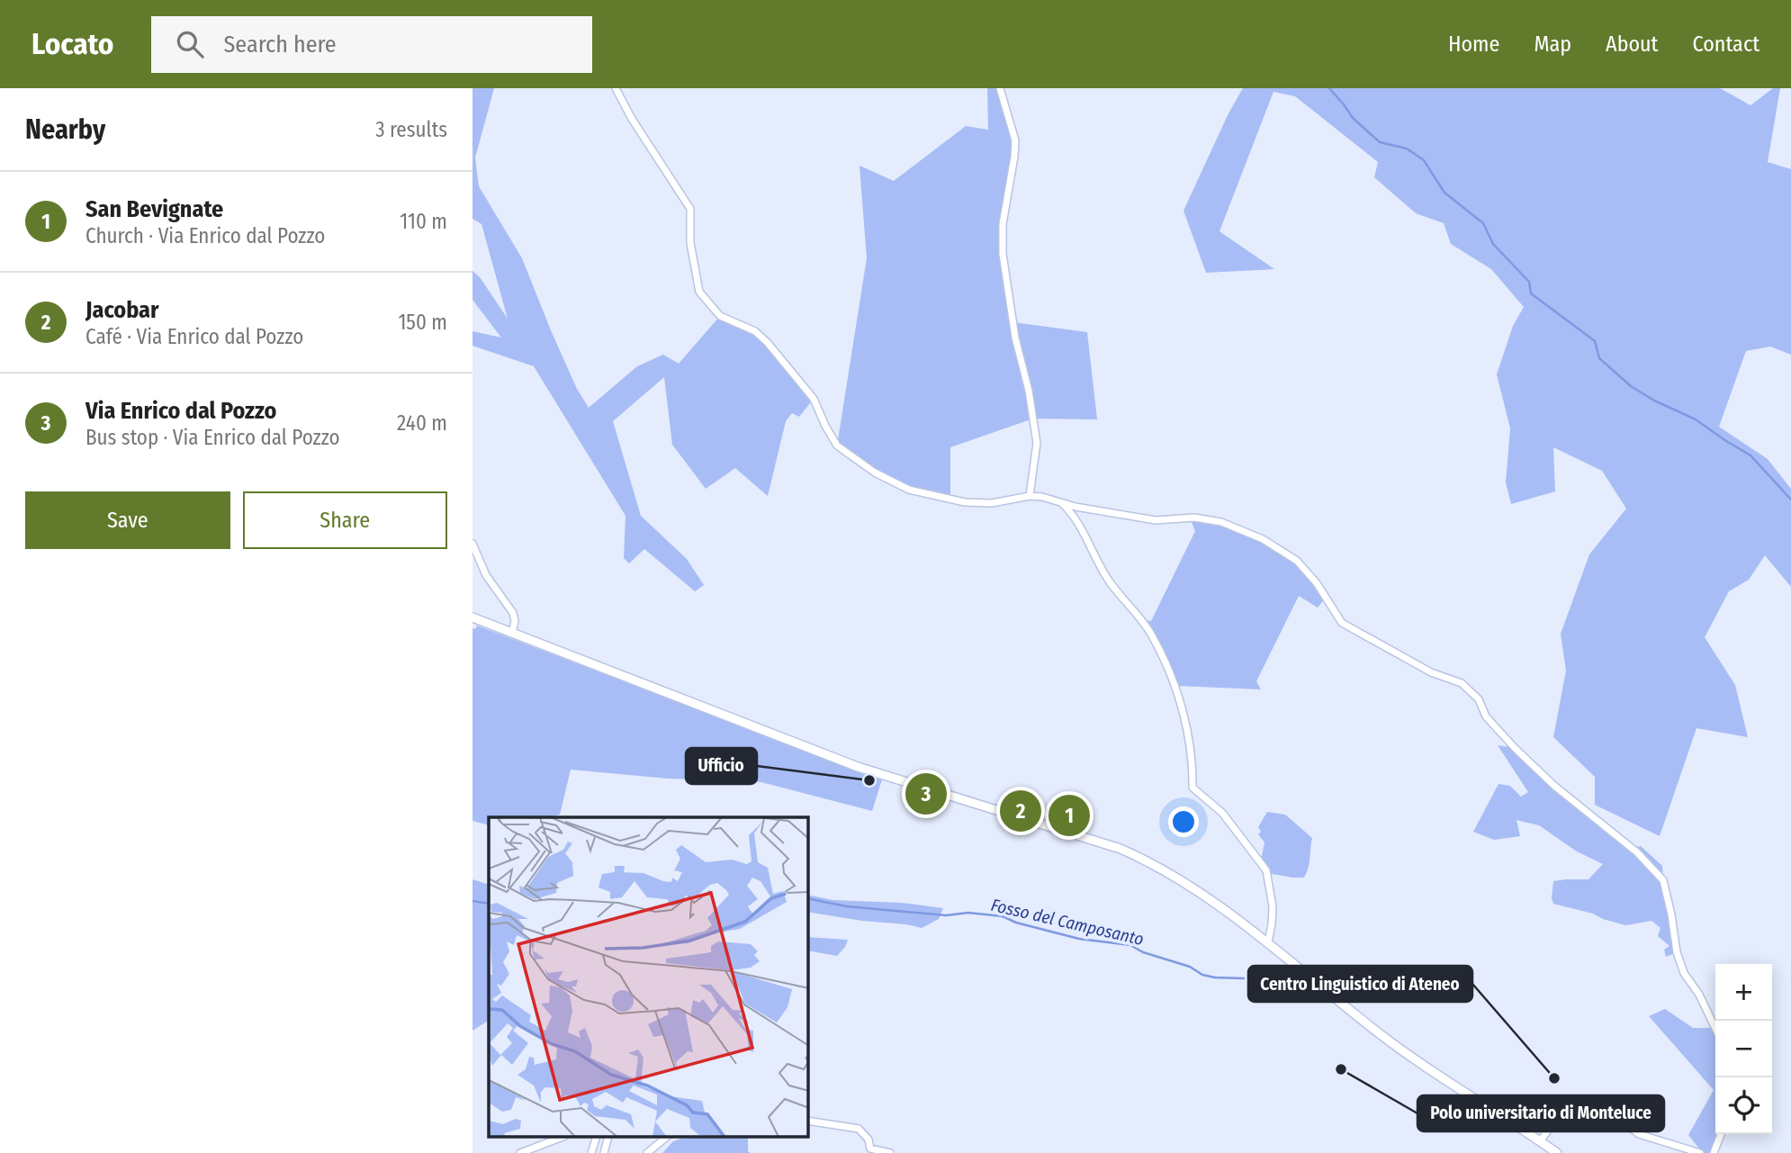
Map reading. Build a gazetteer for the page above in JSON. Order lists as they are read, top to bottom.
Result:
{
  "water": ["Fosso del Camposanto"],
  "places": ["Ufficio", "Polo universitario di Monteluce", "Centro Linguistico di Ateneo"],
  "page": {
    "header": "Locato",
    "search": "Search here",
    "nav": [
      "Home",
      "Map",
      "About",
      "Contact"
    ],
    "heading": ["Nearby", "3 results"],
    "list": [
      {
        "mark": "1",
        "name": "San Bevignate",
        "note": "Church · Via Enrico dal Pozzo",
        "value": "110 m"
      },
      {
        "mark": "2",
        "name": "Jacobar",
        "note": "Café · Via Enrico dal Pozzo",
        "value": "150 m"
      },
      {
        "mark": "3",
        "name": "Via Enrico dal Pozzo",
        "note": "Bus stop · Via Enrico dal Pozzo",
        "value": "240 m"
      }
    ],
    "buttons": ["Save", "Share"],
    "pins": ["3", "2", "1"],
    "map_buttons": ["+", "−"]
  }
}
